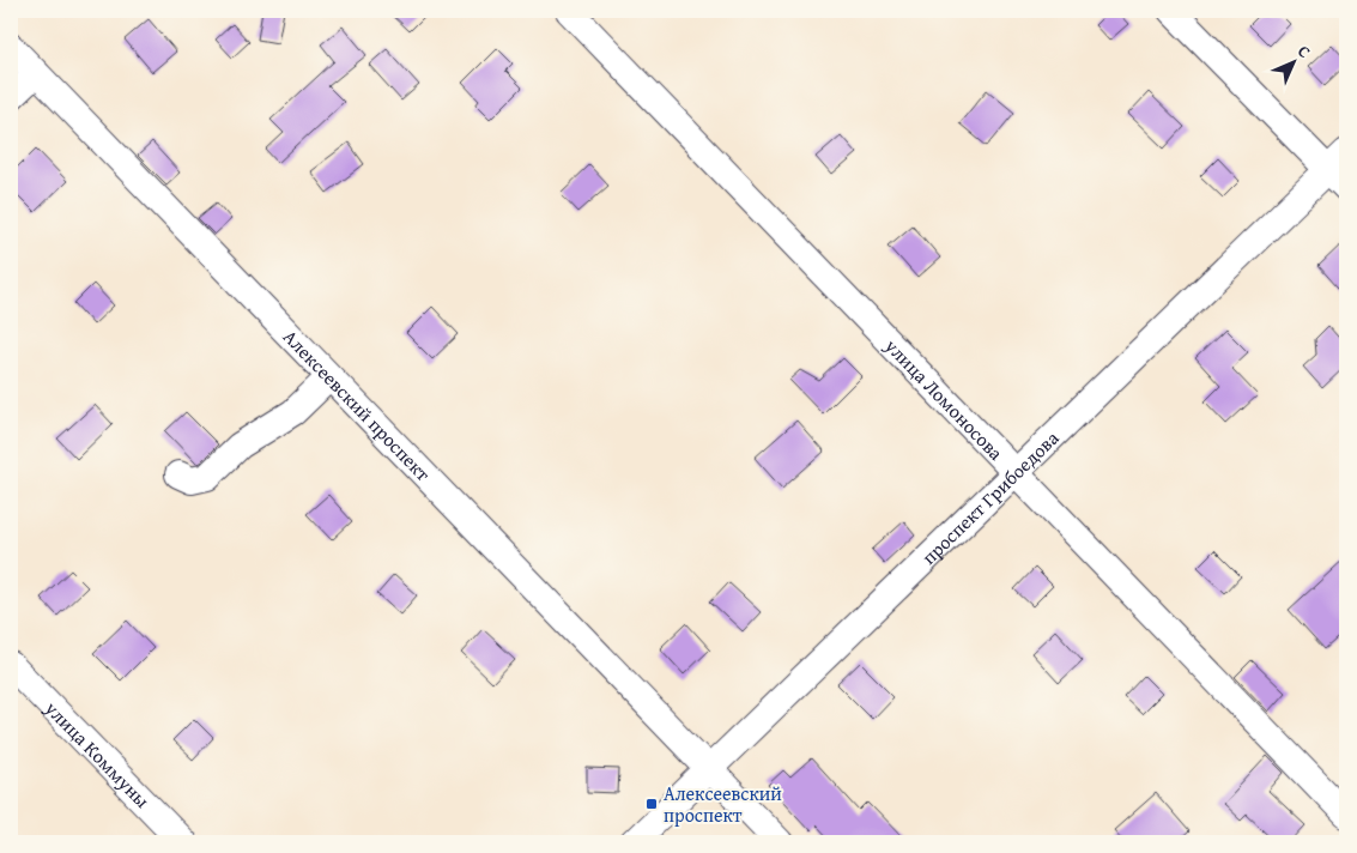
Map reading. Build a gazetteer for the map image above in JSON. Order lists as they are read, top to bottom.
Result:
{
  "streets": {
    "street": [
      "улица Ломоносова",
      "Алексеевский проспект",
      "проспект Грибоедова",
      "улица Коммуны"
    ]
  },
  "crossings": [
    ["улица Ломоносова", "проспект Грибоедова"],
    ["Алексеевский проспект", "проспект Грибоедова"]
  ],
  "places": {
    "transit": ["Алексеевский проспект"]
  },
  "north": "top right"
}
